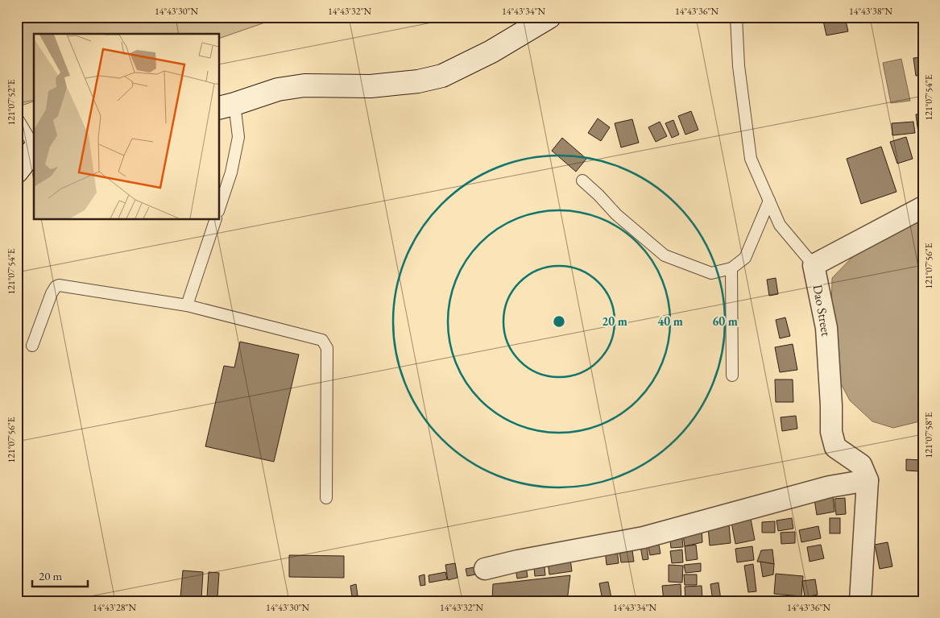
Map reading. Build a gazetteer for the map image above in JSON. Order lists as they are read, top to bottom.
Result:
{
  "streets": {
    "street": ["Dao Street"]
  },
  "scale_bar": "20 m",
  "coordinates": [
    "14°43'30\"N",
    "14°43'32\"N",
    "14°43'34\"N",
    "14°43'36\"N",
    "14°43'38\"N",
    "121°07'54\"E",
    "121°07'52\"E",
    "121°07'56\"E",
    "121°07'58\"E",
    "14°43'28\"N"
  ],
  "rings": ["20 m", "40 m", "60 m"]
}
